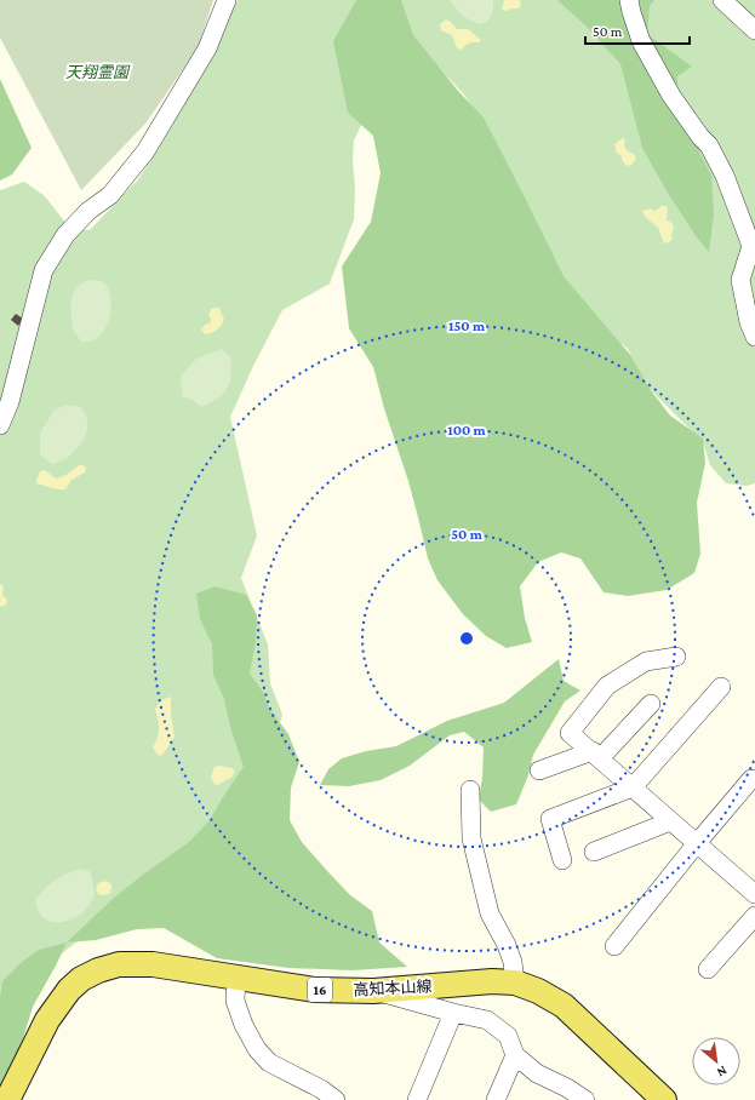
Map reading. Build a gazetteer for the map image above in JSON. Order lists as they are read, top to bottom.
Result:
{
  "streets": {
    "main road": ["高知本山線", "16"]
  },
  "parks": ["天翔霊園"],
  "scale_bar": "50 m",
  "north": "bottom right",
  "rings": ["150 m", "100 m", "50 m"]
}
